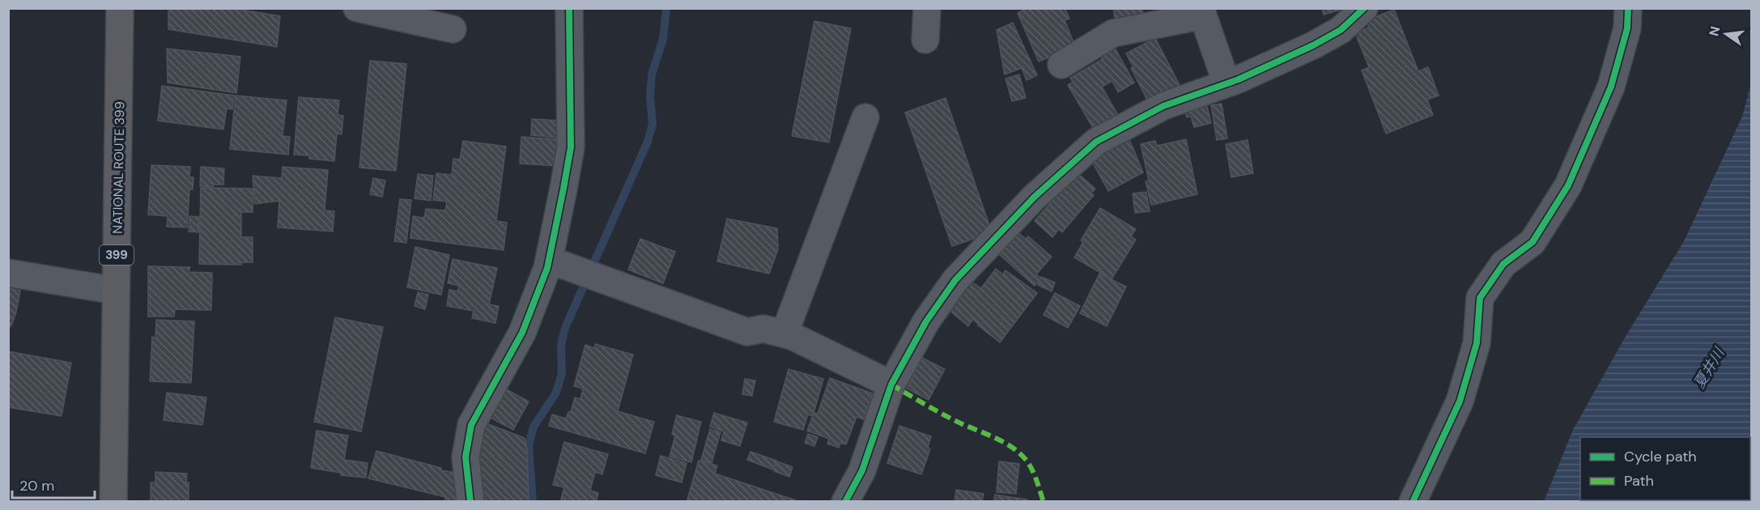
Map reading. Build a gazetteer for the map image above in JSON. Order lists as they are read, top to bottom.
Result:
{
  "streets": {
    "highway": ["NATIONAL ROUTE 399", "399"]
  },
  "water": ["夏井川"],
  "legend": ["Cycle path", "Path"],
  "scale_bar": "20 m",
  "north": "left"
}
